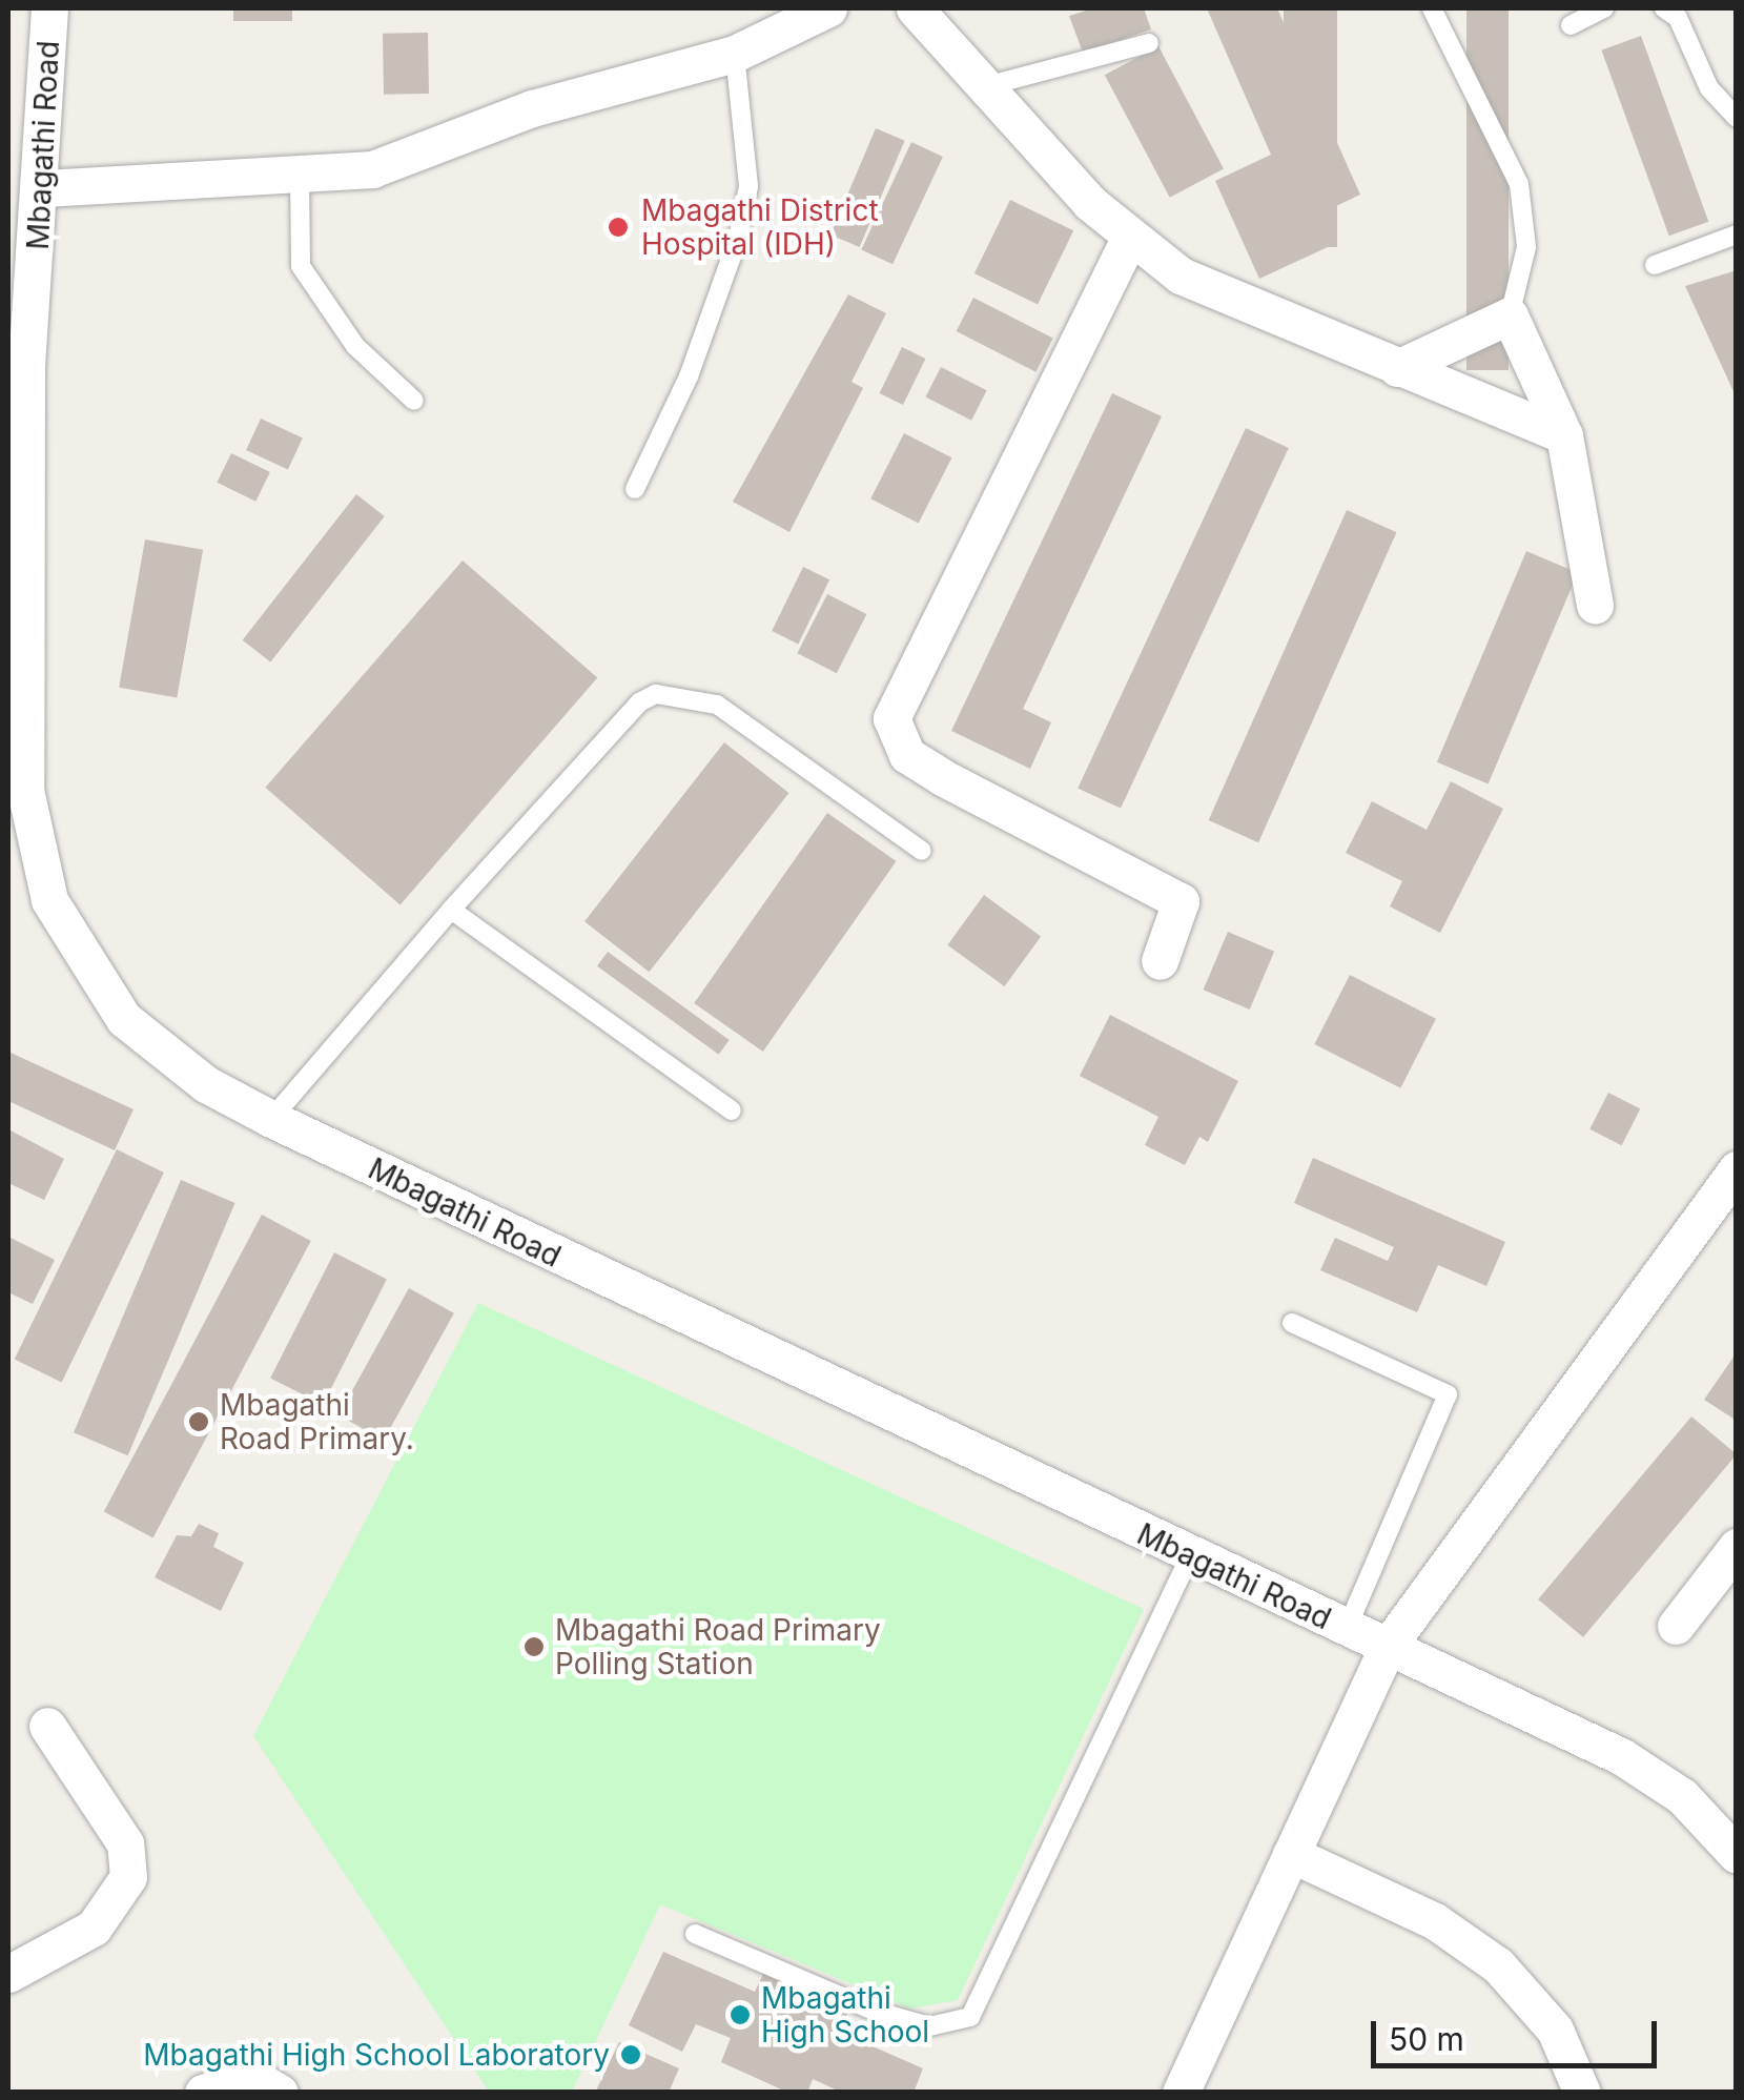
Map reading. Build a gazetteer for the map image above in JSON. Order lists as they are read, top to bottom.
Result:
{
  "streets": {
    "street": ["Mbagathi Road"]
  },
  "places": [
    "Mbagathi District Hospital (IDH)",
    "Mbagathi Road Primary.",
    "Mbagathi Road Primary Polling Station",
    "Mbagathi High School",
    "Mbagathi High School Laboratory"
  ],
  "scale_bar": "50 m"
}
